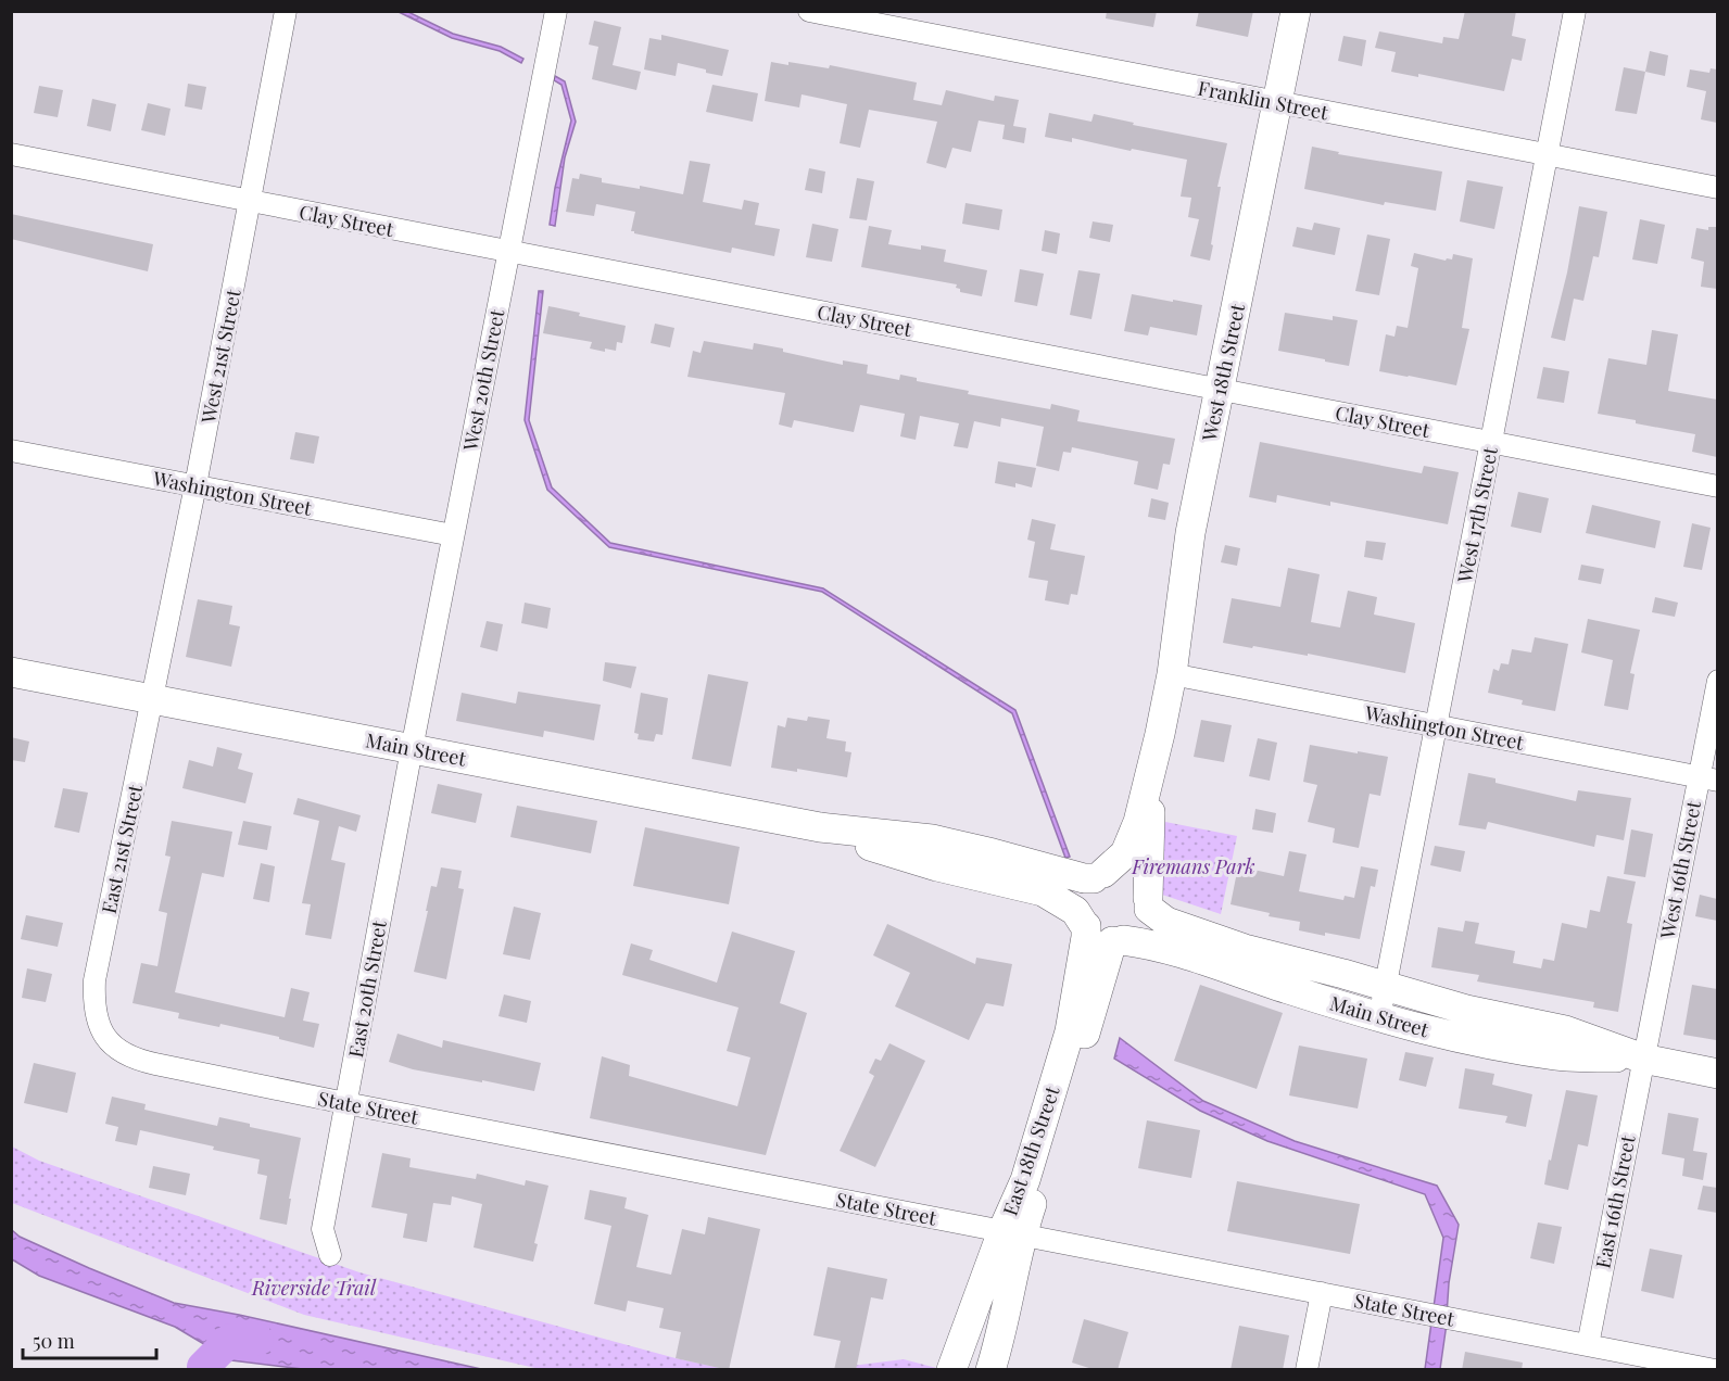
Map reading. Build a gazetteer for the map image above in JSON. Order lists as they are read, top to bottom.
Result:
{
  "streets": {
    "main road": ["West 18th Street", "Main Street", "East 18th Street"],
    "street": [
      "Franklin Street",
      "Clay Street",
      "West 21st Street",
      "West 20th Street",
      "Washington Street",
      "West 17th Street",
      "East 21st Street",
      "West 16th Street",
      "East 20th Street",
      "State Street",
      "East 16th Street"
    ]
  },
  "crossings": [
    ["Franklin Street", "West 18th Street"],
    ["Franklin Street", "West 17th Street"],
    ["Clay Street", "West 21st Street"],
    ["Clay Street", "West 18th Street"],
    ["Clay Street", "West 20th Street"],
    ["Clay Street", "West 17th Street"],
    ["West 21st Street", "Washington Street"],
    ["West 21st Street", "Main Street"],
    ["West 21st Street", "East 21st Street"],
    ["West 18th Street", "Washington Street"],
    ["West 18th Street", "Main Street"],
    ["West 18th Street", "East 18th Street"],
    ["West 20th Street", "Washington Street"],
    ["West 20th Street", "Main Street"],
    ["West 20th Street", "East 20th Street"],
    ["Washington Street", "West 17th Street"],
    ["Washington Street", "West 16th Street"],
    ["West 17th Street", "Main Street"],
    ["Main Street", "East 21st Street"],
    ["Main Street", "West 16th Street"],
    ["Main Street", "East 20th Street"],
    ["Main Street", "East 18th Street"],
    ["Main Street", "East 16th Street"],
    ["East 21st Street", "State Street"],
    ["West 16th Street", "East 16th Street"],
    ["East 20th Street", "State Street"],
    ["State Street", "East 18th Street"],
    ["State Street", "East 16th Street"]
  ],
  "parks": ["Firemans Park", "Riverside Trail"],
  "scale_bar": "50 m"
}
